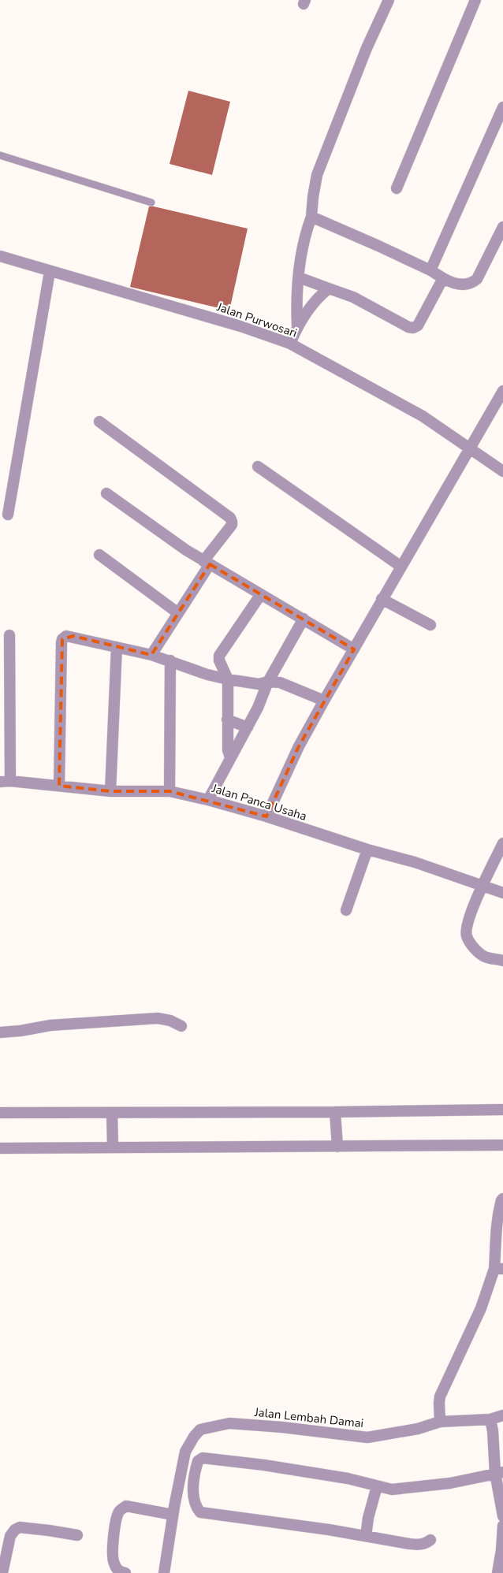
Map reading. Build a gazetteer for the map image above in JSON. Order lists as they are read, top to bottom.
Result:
{
  "streets": {
    "street": ["Jalan Purwosari", "Jalan Panca Usaha", "Jalan Lembah Damai"]
  }
}
